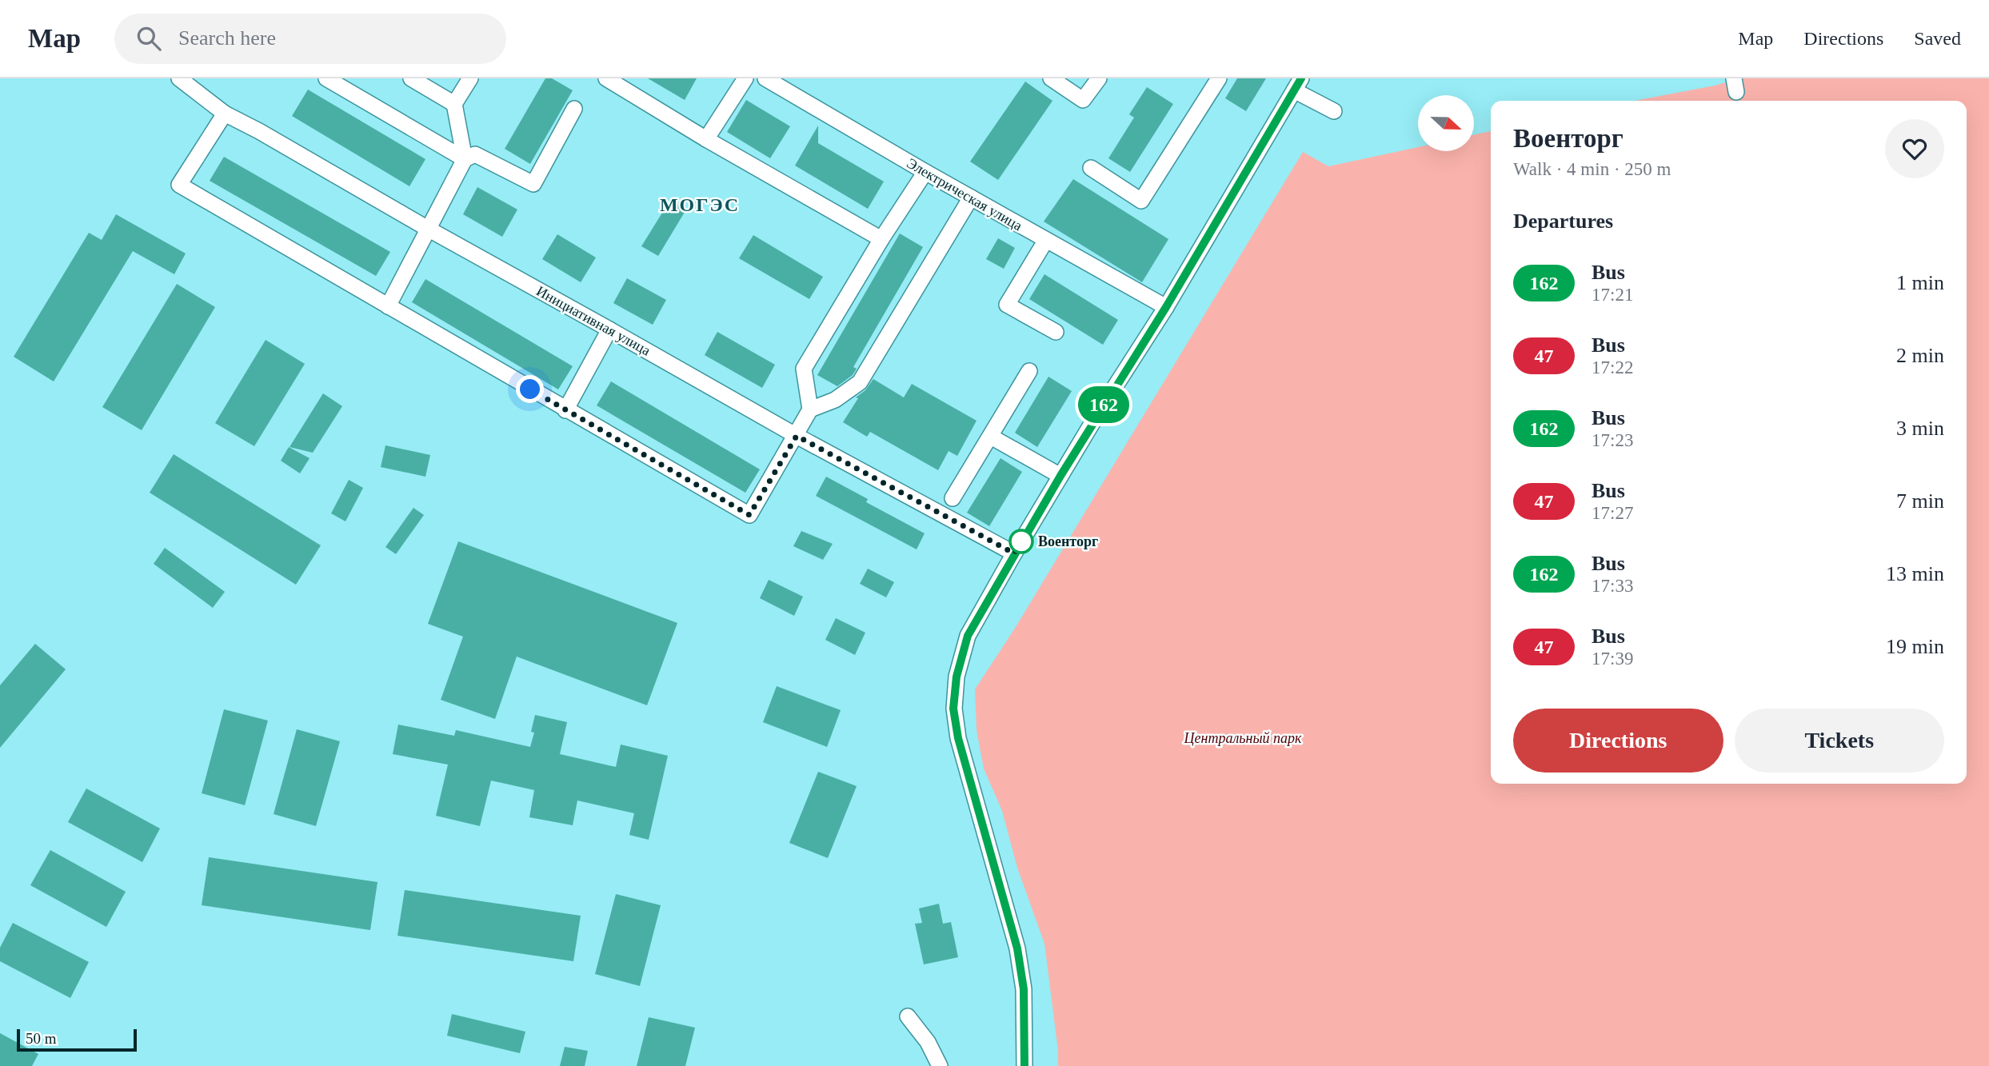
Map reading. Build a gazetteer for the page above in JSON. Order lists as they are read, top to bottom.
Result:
{
  "streets": {
    "street": ["Электрическая улица", "Инициативная улица"]
  },
  "districts": ["МОГЭС"],
  "parks": ["Центральный парк"],
  "places": ["Военторг"],
  "lines": ["bus line 162"],
  "scale_bar": "50 m",
  "north": "right",
  "page": {
    "header": "Map",
    "search": "Search here",
    "nav": ["Map", "Directions", "Saved"],
    "on_map": "162",
    "heading": [
      ["Военторг", "Walk · 4 min · 250 m"],
      "Departures"
    ],
    "list": [
      {
        "mark": "162",
        "name": "Bus",
        "note": "17:21",
        "value": "1 min"
      },
      {
        "mark": "47",
        "name": "Bus",
        "note": "17:22",
        "value": "2 min"
      },
      {
        "mark": "162",
        "name": "Bus",
        "note": "17:23",
        "value": "3 min"
      },
      {
        "mark": "47",
        "name": "Bus",
        "note": "17:27",
        "value": "7 min"
      },
      {
        "mark": "162",
        "name": "Bus",
        "note": "17:33",
        "value": "13 min"
      },
      {
        "mark": "47",
        "name": "Bus",
        "note": "17:39",
        "value": "19 min"
      }
    ],
    "buttons": ["Directions", "Tickets"],
    "scale": "50 m"
  }
}
